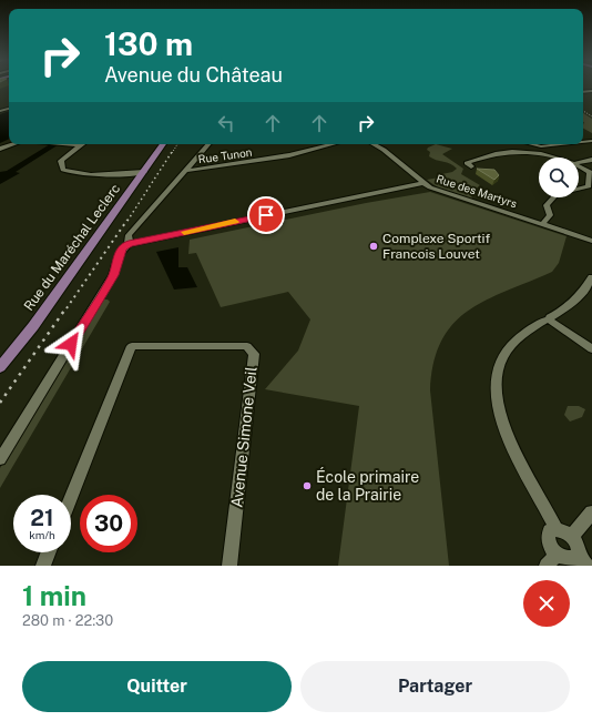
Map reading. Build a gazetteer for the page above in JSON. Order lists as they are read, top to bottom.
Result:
{
  "streets": {
    "main road": ["Rue du Maréchal Leclerc"],
    "street": ["Rue Tunon", "Rue des Martyrs", "Avenue Simone Veil"]
  },
  "places": ["Complexe Sportif Francois Louvet", "École primaire de la Prairie"],
  "page": {
    "turn": ["130 m", "Avenue du Château"],
    "speed": "21 km/h",
    "limit": "30",
    "heading": ["1 min", "280 m · 22:30"],
    "buttons": ["Quitter", "Partager"]
  }
}
